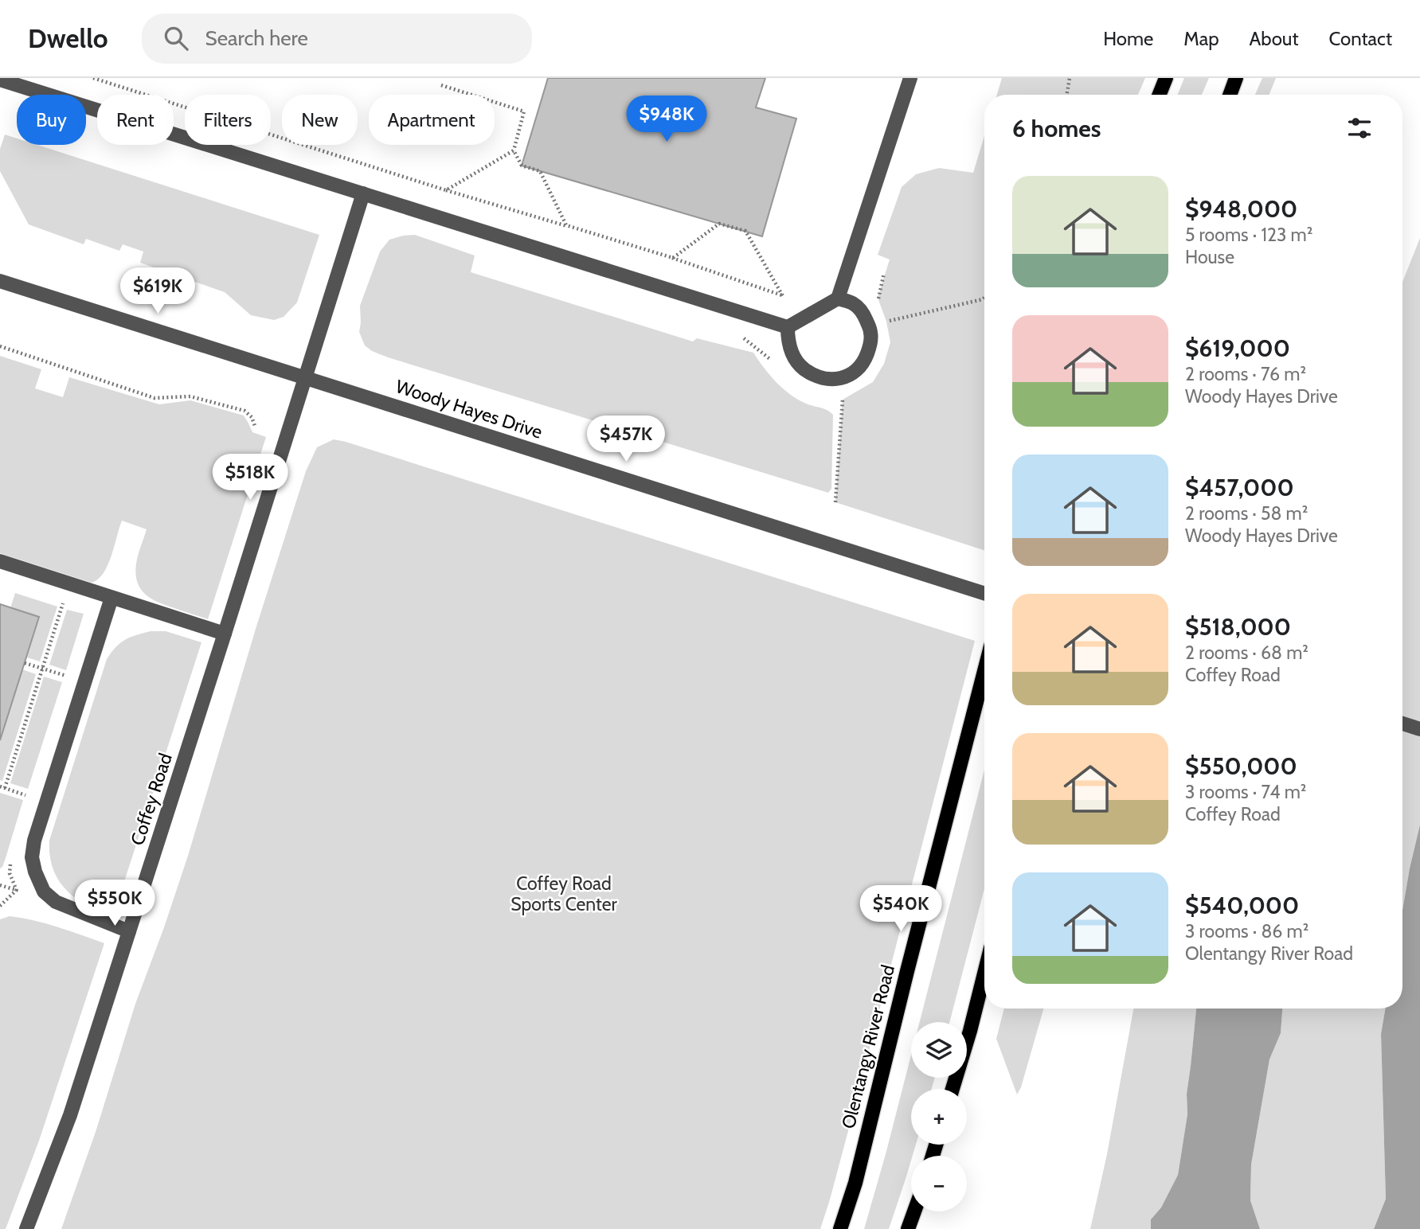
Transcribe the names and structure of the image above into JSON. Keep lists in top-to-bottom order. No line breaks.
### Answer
{"streets":{"main road":["Olentangy River Road"],"street":["Woody Hayes Drive","Coffey Road"]},"crossings":[["Woody Hayes Drive","Coffey Road"]],"parks":["Coffey Road Sports Center"],"page":{"header":"Dwello","search":"Search here","nav":["Home","Map","About","Contact"],"chip":["Buy","Rent","Filters","New","Apartment"],"heading":"6 homes","price":["$948K","$619K","$457K","$518K","$550K","$540K"],"list":[{"name":"$948,000","note":"5 rooms · 123 m² · House"},{"name":"$619,000","note":"2 rooms · 76 m² · Woody Hayes Drive"},{"name":"$457,000","note":"2 rooms · 58 m² · Woody Hayes Drive"},{"name":"$518,000","note":"2 rooms · 68 m² · Coffey Road"},{"name":"$550,000","note":"3 rooms · 74 m² · Coffey Road"},{"name":"$540,000","note":"3 rooms · 86 m² · Olentangy River Road"}],"map_buttons":["+","−"]}}
